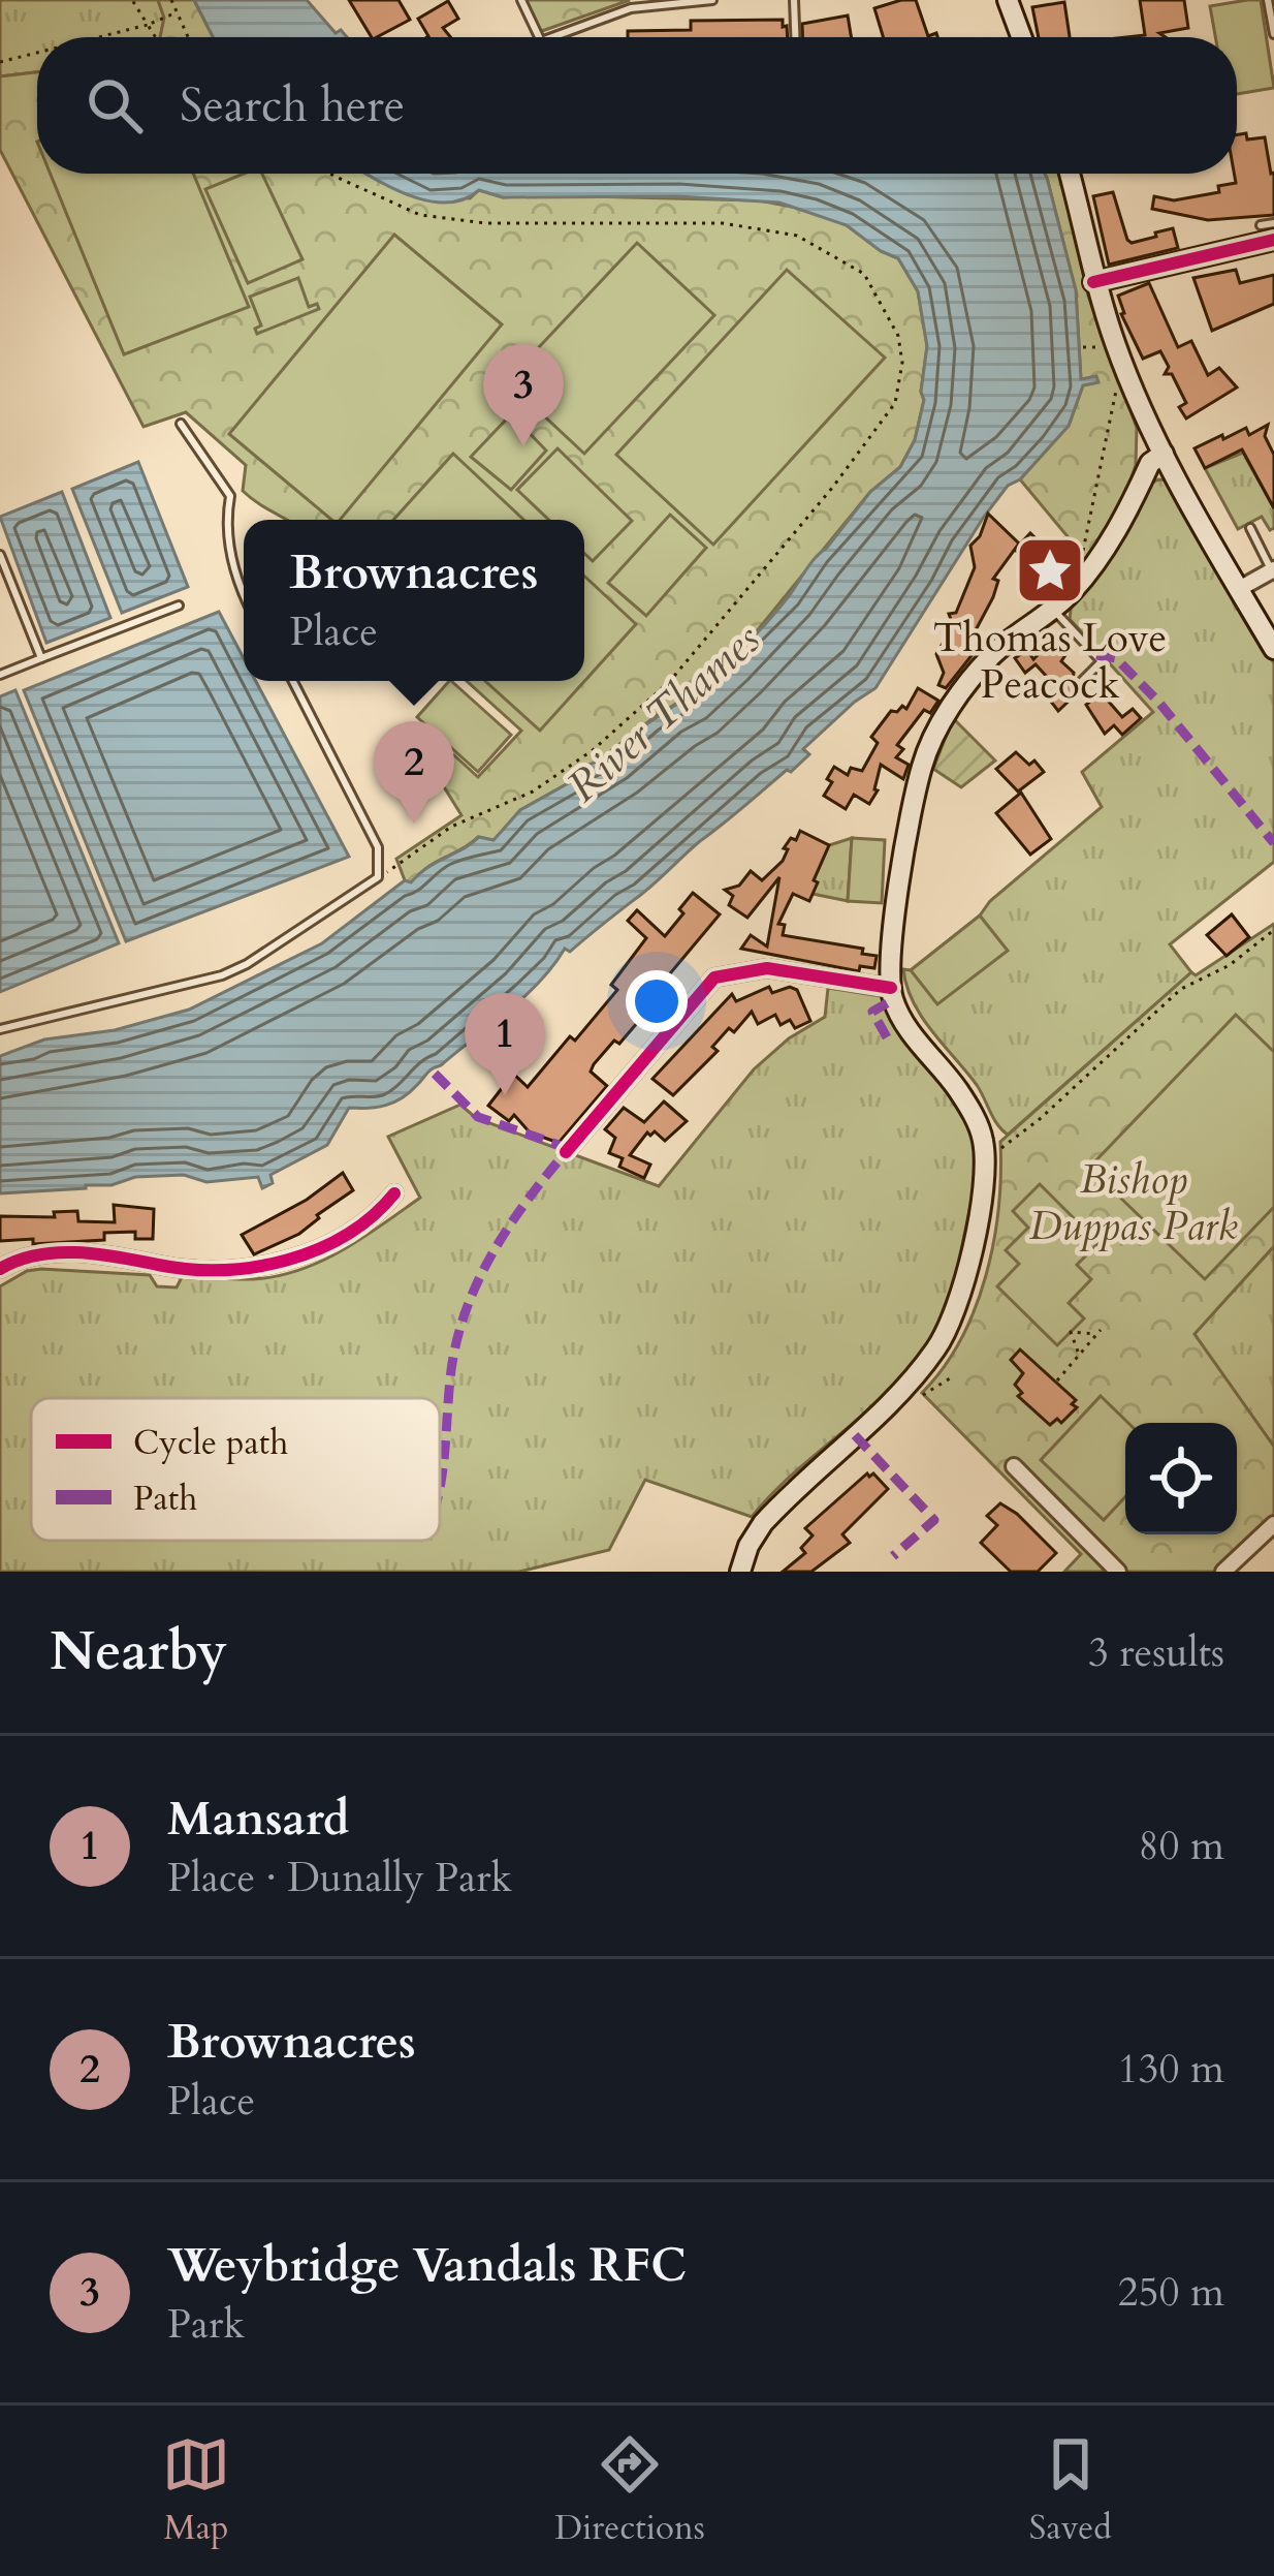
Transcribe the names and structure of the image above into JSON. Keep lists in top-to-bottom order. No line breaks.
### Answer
{"water":["River Thames"],"parks":["Bishop Duppas Park"],"places":{"place":["Thomas Love Peacock"]},"legend":["Cycle path","Path"],"page":{"search":"Search here","pins":["3","2","1"],"popup":["Brownacres","Place"],"heading":["Nearby","3 results"],"list":[{"mark":"1","name":"Mansard","note":"Place · Dunally Park","value":"80 m"},{"mark":"2","name":"Brownacres","note":"Place","value":"130 m"},{"mark":"3","name":"Weybridge Vandals RFC","note":"Park","value":"250 m"}],"nav":["Map","Directions","Saved"]}}
